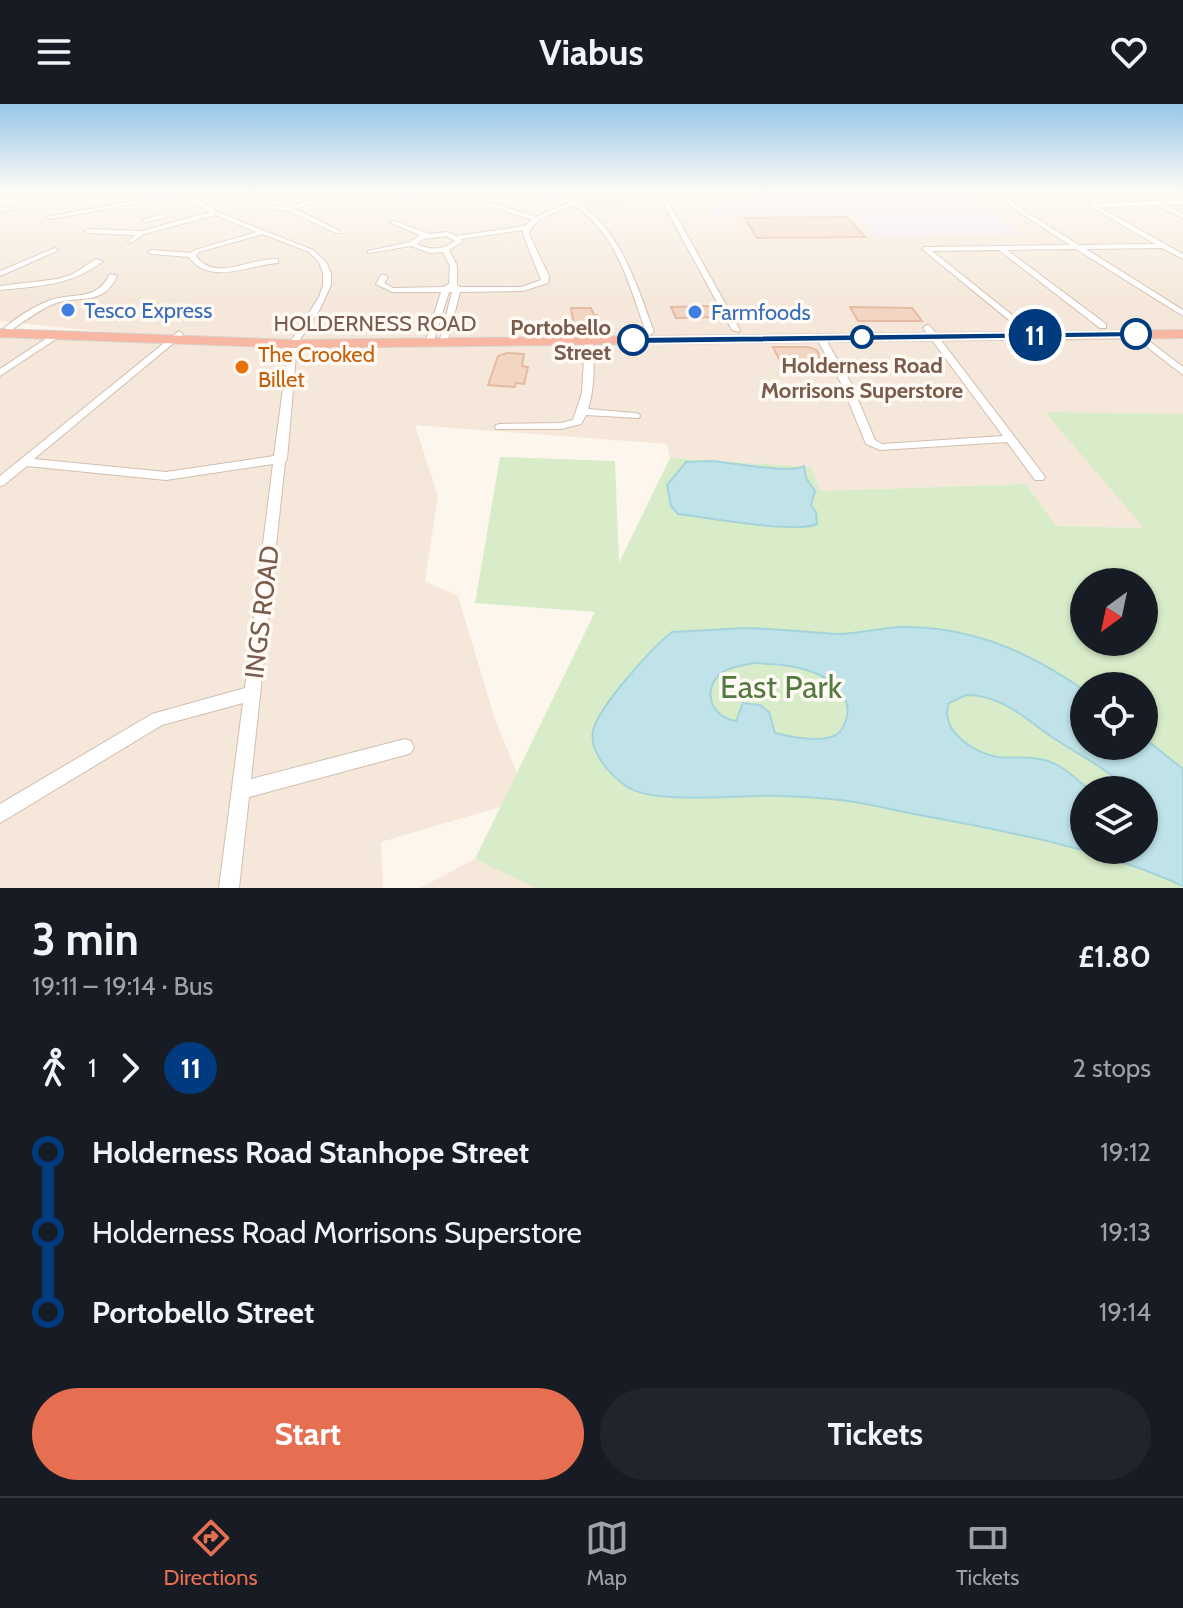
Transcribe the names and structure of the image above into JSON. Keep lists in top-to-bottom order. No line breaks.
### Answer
{"streets":{"highway":["HOLDERNESS ROAD"],"street":["INGS ROAD"]},"crossings":[["HOLDERNESS ROAD","INGS ROAD"]],"parks":["East Park"],"places":["Tesco Express","Farmfoods","Holderness Road Morrisons Superstore","Portobello Street","The Crooked Billet"],"lines":["bus line 11"],"north":"bottom left","page":{"header":"Viabus","on_map":"11","heading":["3 min","19:11 – 19:14 · Bus","£1.80"],"legs":["1","11","2 stops"],"list":[{"name":"Holderness Road Stanhope Street","value":"19:12"},{"name":"Holderness Road Morrisons Superstore","value":"19:13"},{"name":"Portobello Street","value":"19:14"}],"buttons":["Start","Tickets"],"tabs":["Directions","Map","Tickets"]}}
